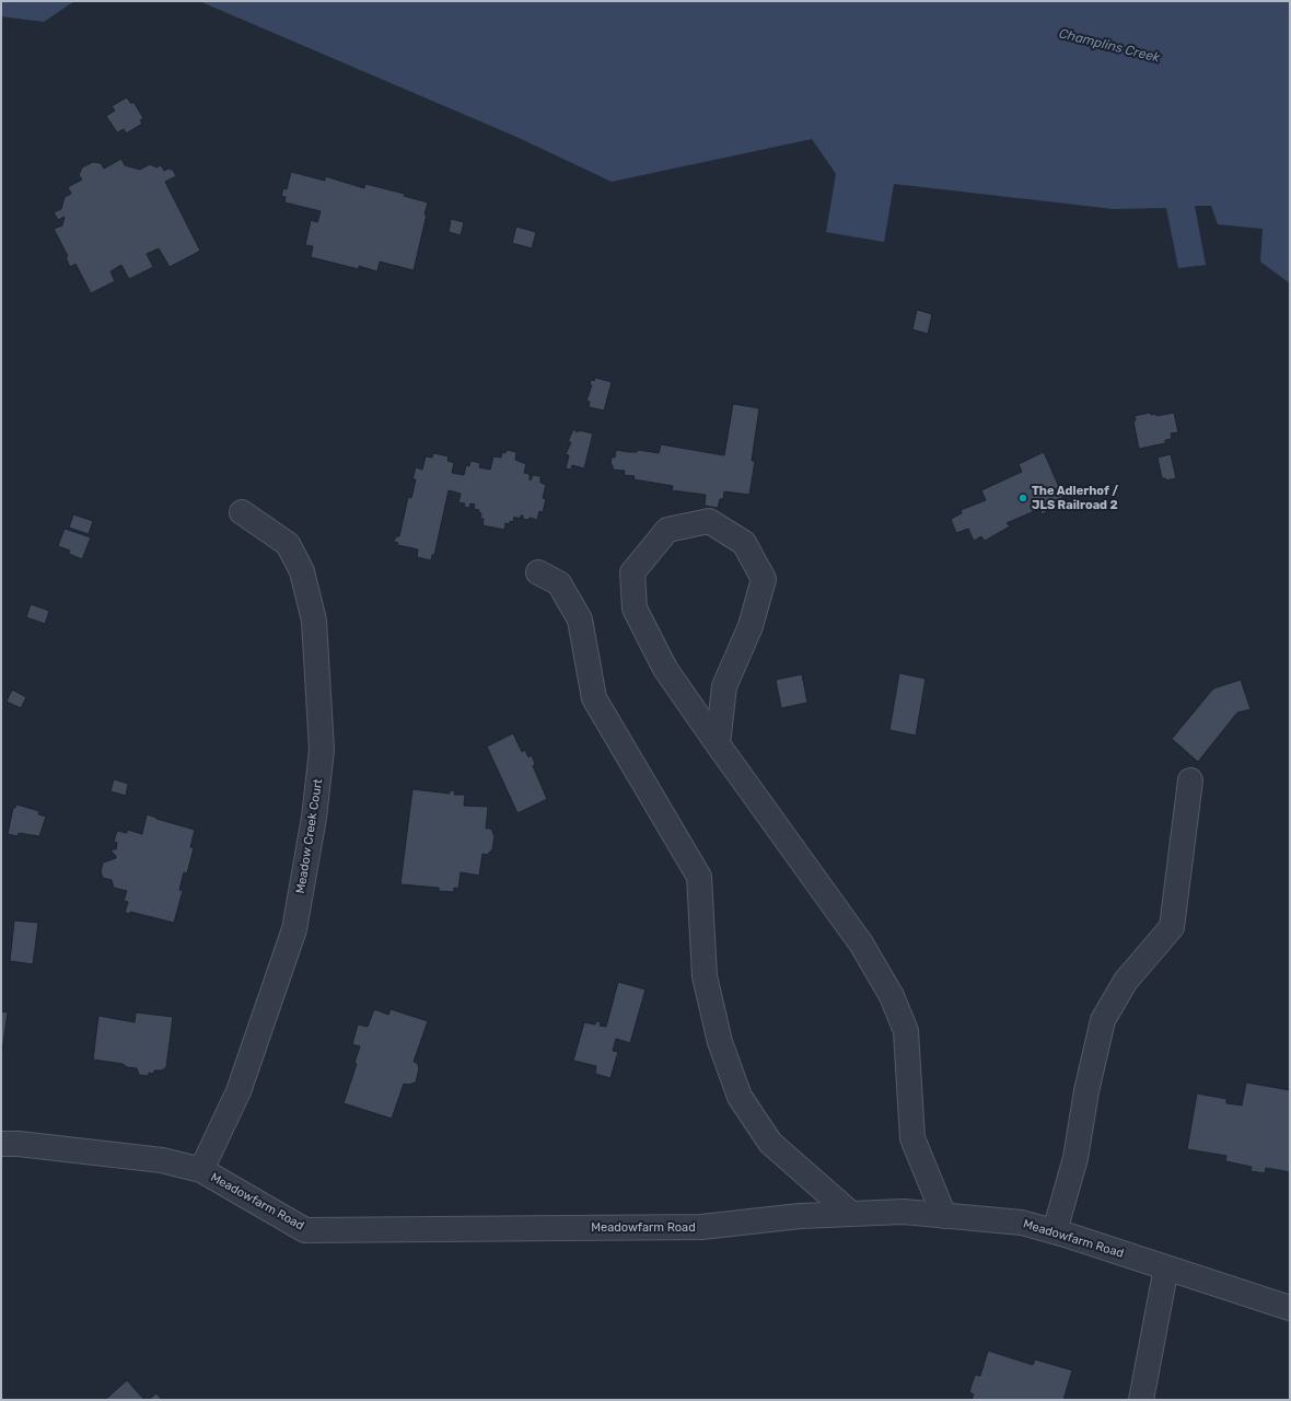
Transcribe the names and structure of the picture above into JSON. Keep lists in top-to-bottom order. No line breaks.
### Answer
{"streets":{"street":["Meadow Creek Court","Meadowfarm Road"]},"crossings":[["Meadow Creek Court","Meadowfarm Road"]],"water":["Champlins Creek"],"places":["The Adlerhof / JLS Railroad 2"]}
